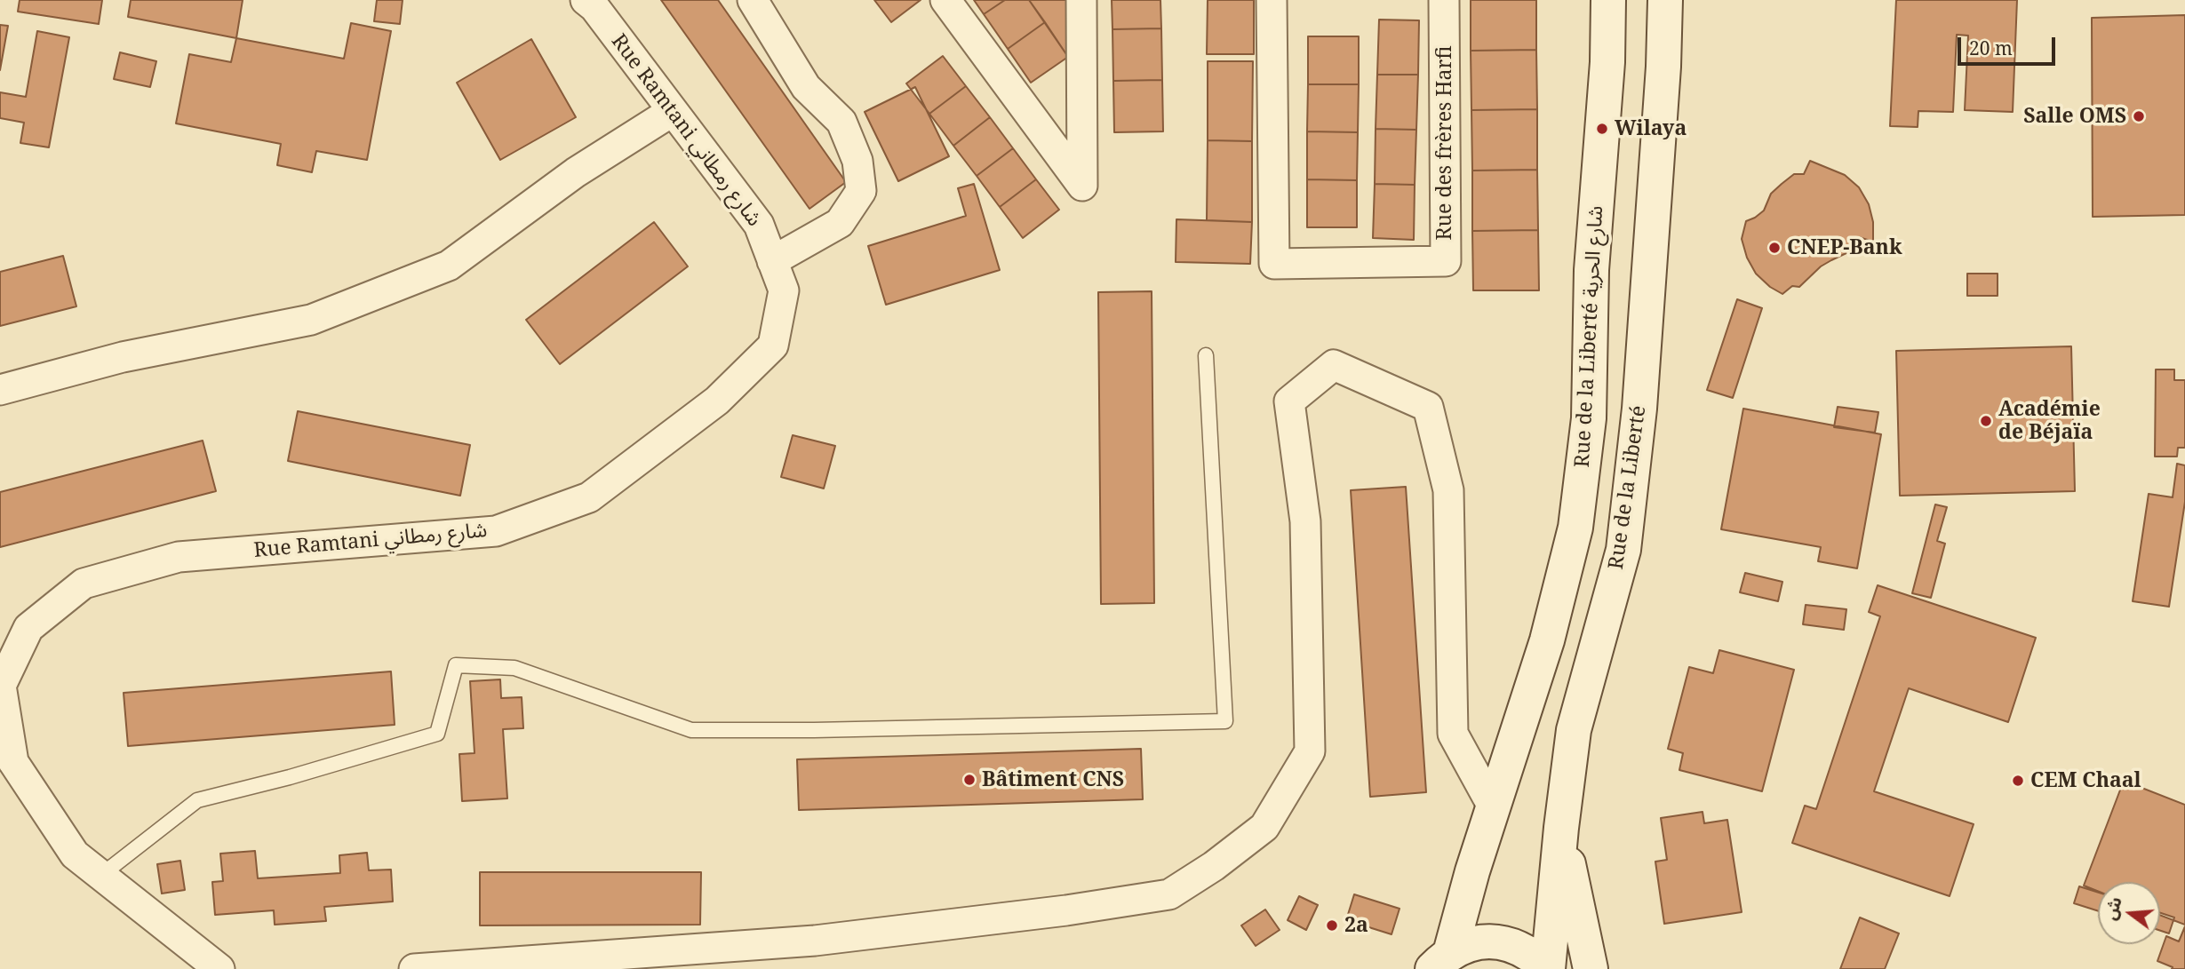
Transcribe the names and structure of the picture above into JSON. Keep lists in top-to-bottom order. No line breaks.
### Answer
{"streets":{"main road":["Rue de la Liberté شارع الحرية","Rue de la Liberté"],"street":["Rue Ramtani شارع رمطاني","Rue des frères Harfi"]},"places":["Salle OMS","Wilaya","CNEP-Bank","Académie de Béjaïa","Bâtiment CNS","CEM Chaal","2a"],"scale_bar":"20 m","north":"left"}
